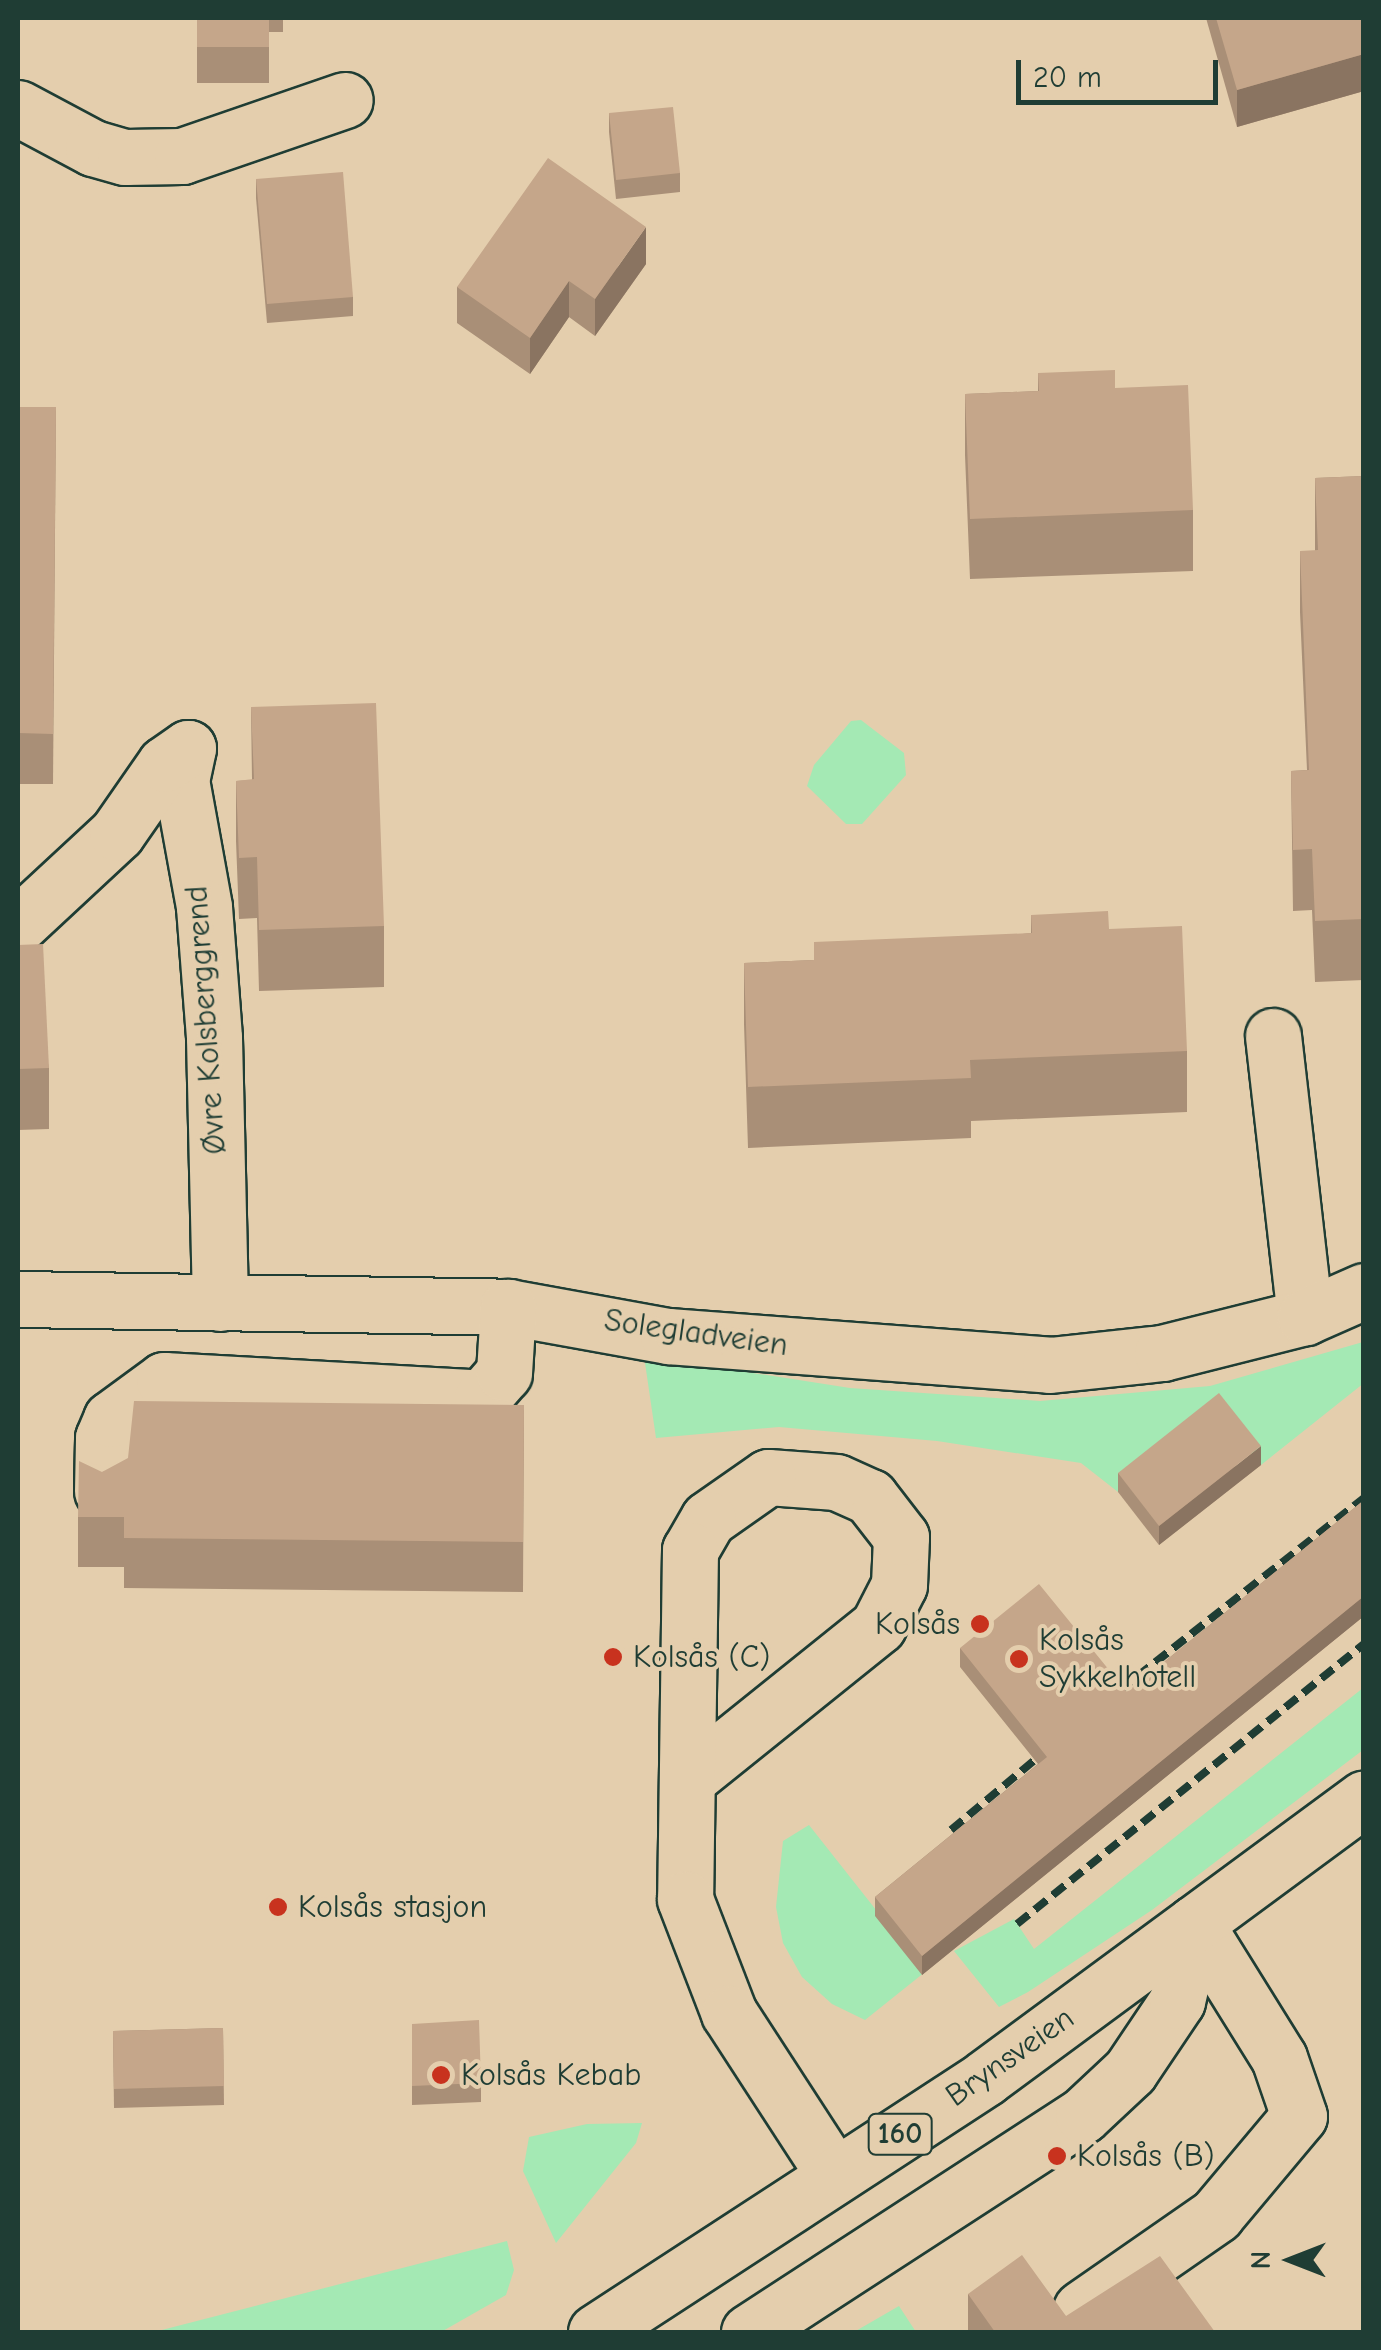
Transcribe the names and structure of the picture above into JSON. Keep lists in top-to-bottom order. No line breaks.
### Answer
{"streets":{"street":["Øvre Kolsberggrend","Solegladveien","Brynsveien","160"]},"crossings":[["Øvre Kolsberggrend","Solegladveien"]],"places":["Kolsås","Kolsås (C)","Kolsås Sykkelhotell","Kolsås stasjon","Kolsås Kebab","Kolsås (B)"],"scale_bar":"20 m","north":"left"}
